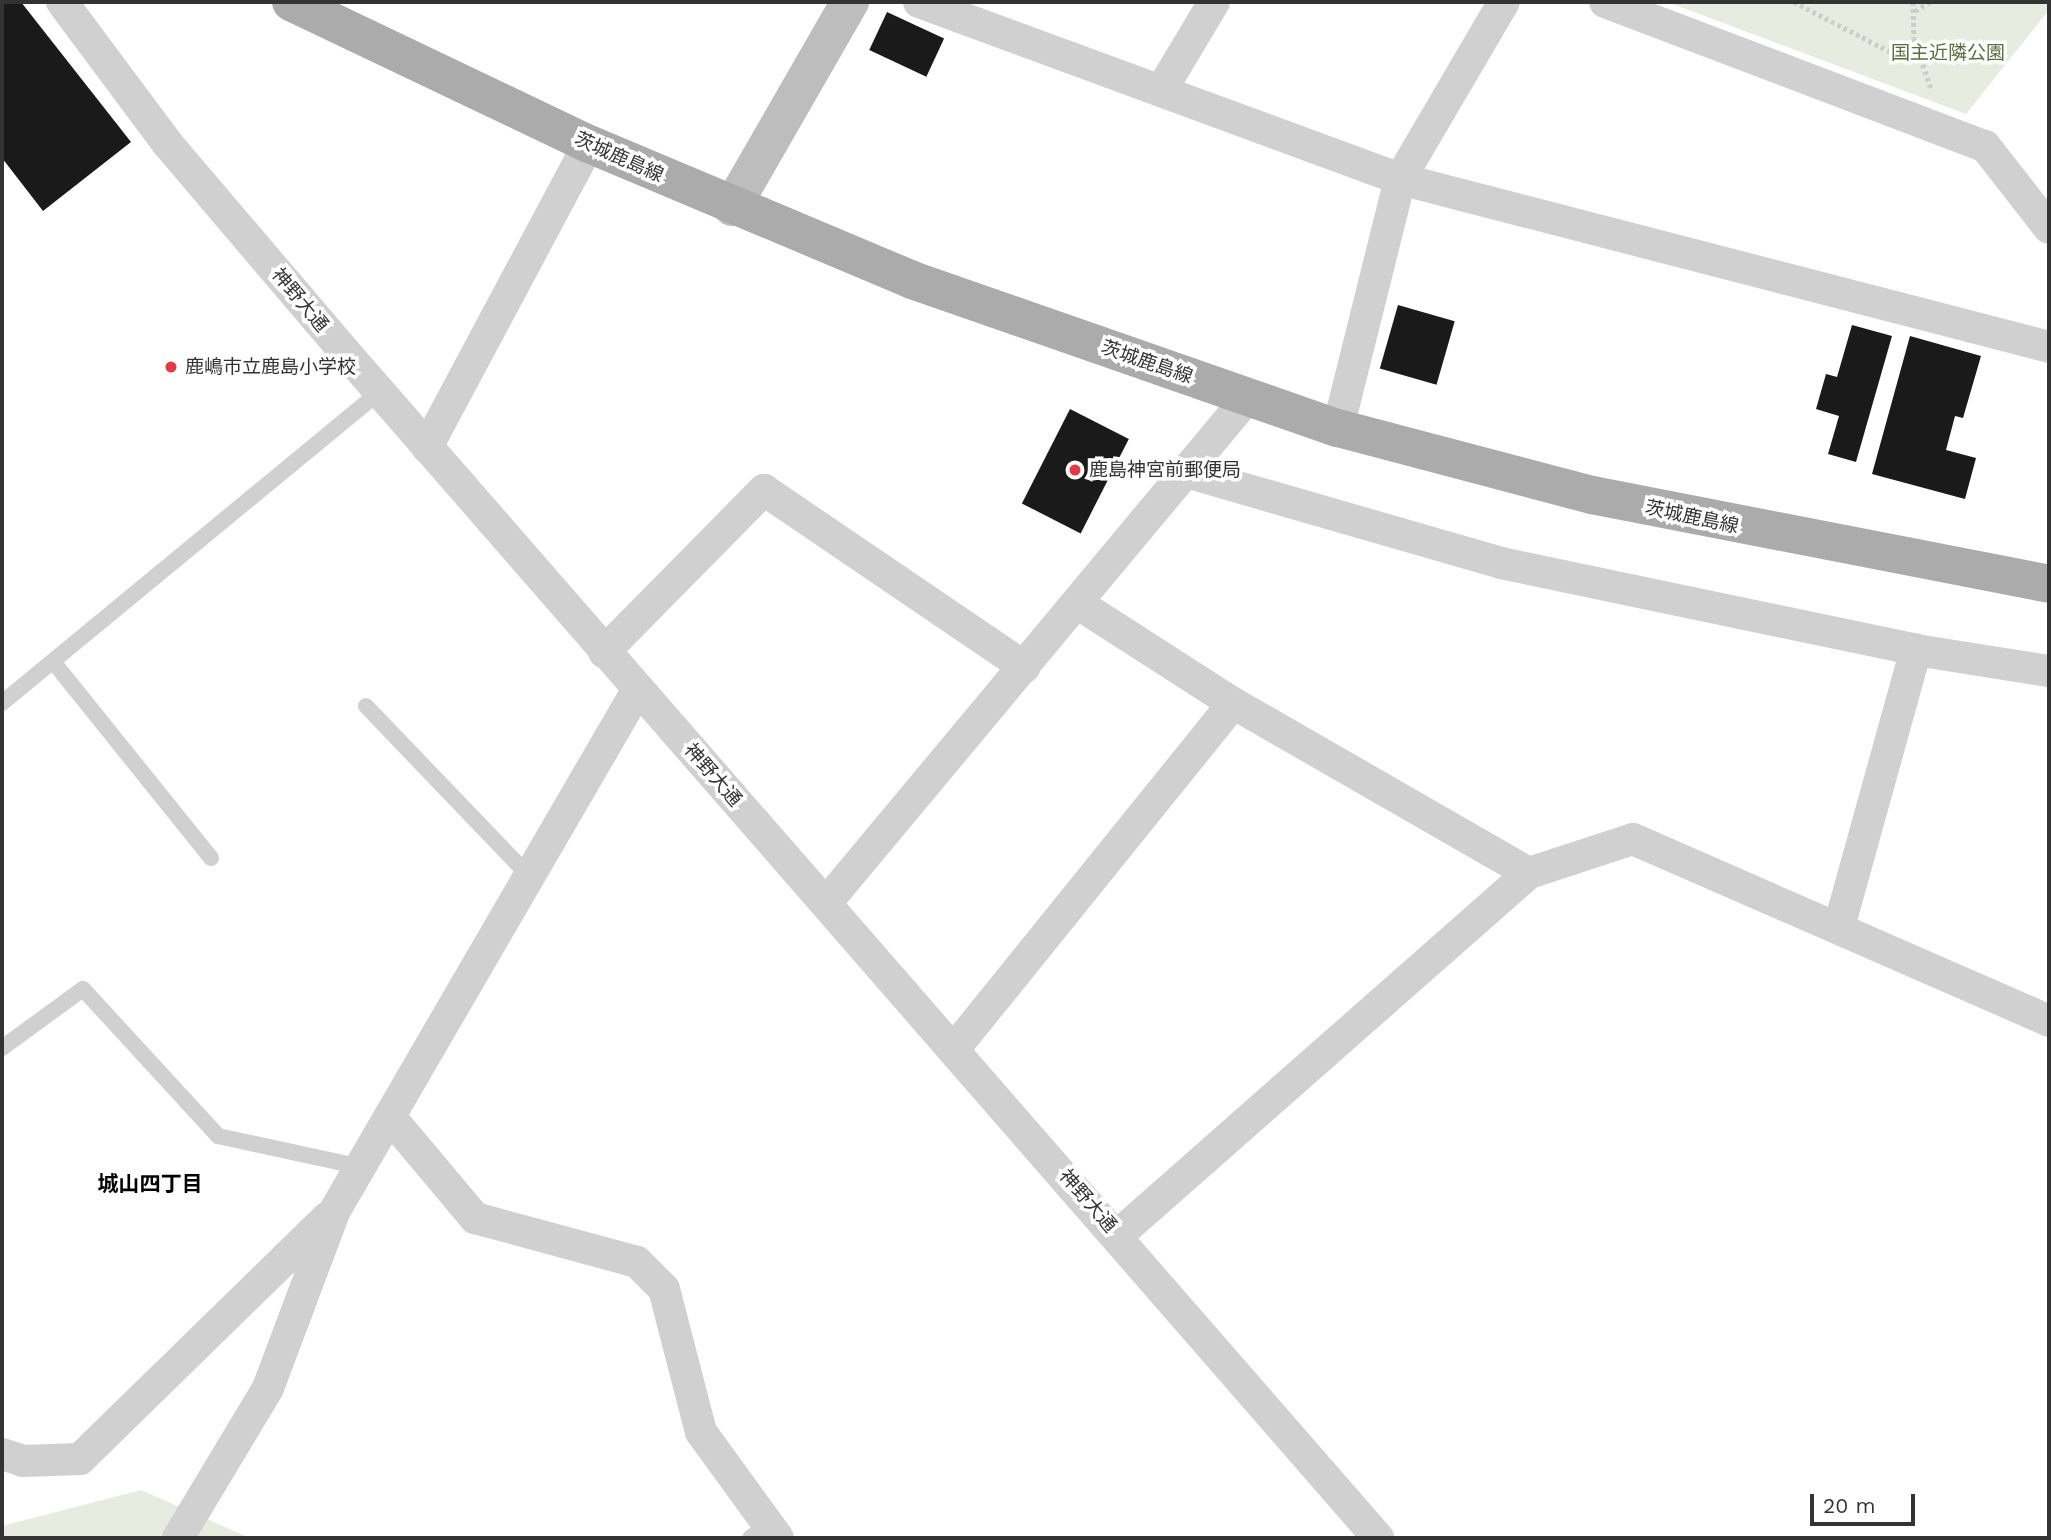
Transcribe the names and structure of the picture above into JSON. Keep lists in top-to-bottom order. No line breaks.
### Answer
{"streets":{"main road":["茨城鹿島線"],"street":["神野大通"]},"districts":["城山四丁目"],"parks":["国主近隣公園"],"places":["鹿嶋市立鹿島小学校","鹿島神宮前郵便局"],"scale_bar":"20 m"}
